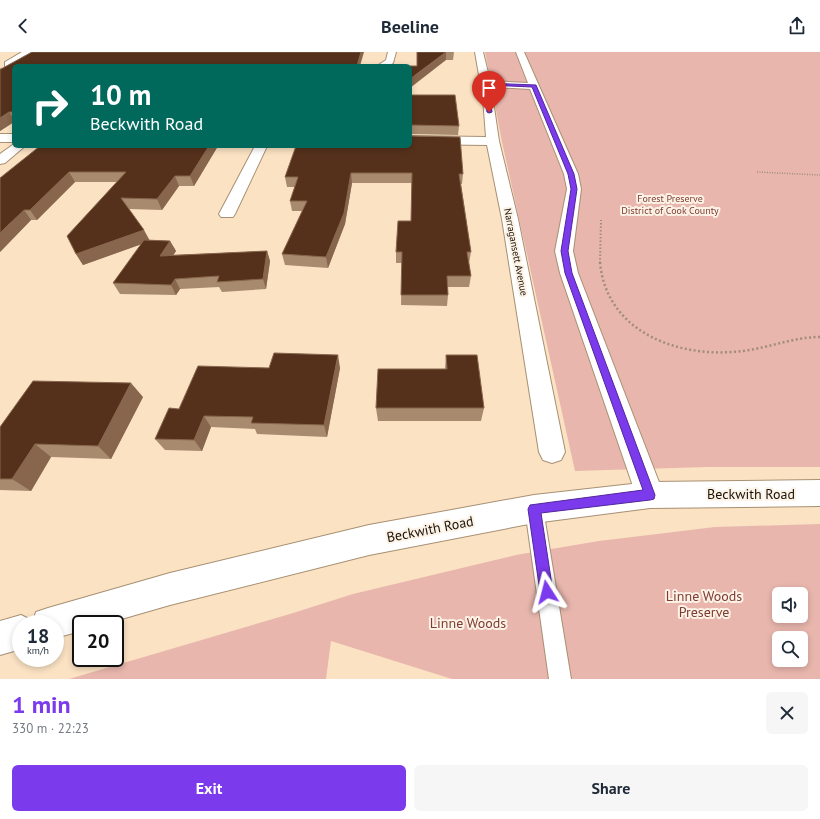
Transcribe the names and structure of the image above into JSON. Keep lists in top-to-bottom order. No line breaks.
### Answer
{"streets":{"street":["Narragansett Avenue","Beckwith Road"]},"parks":["Forest Preserve District of Cook County","Linne Woods Preserve","Linne Woods"],"page":{"header":"Beeline","turn":["10 m","Beckwith Road"],"speed":"18 km/h","limit":"20","heading":["1 min","330 m · 22:23"],"buttons":["Exit","Share"]}}
